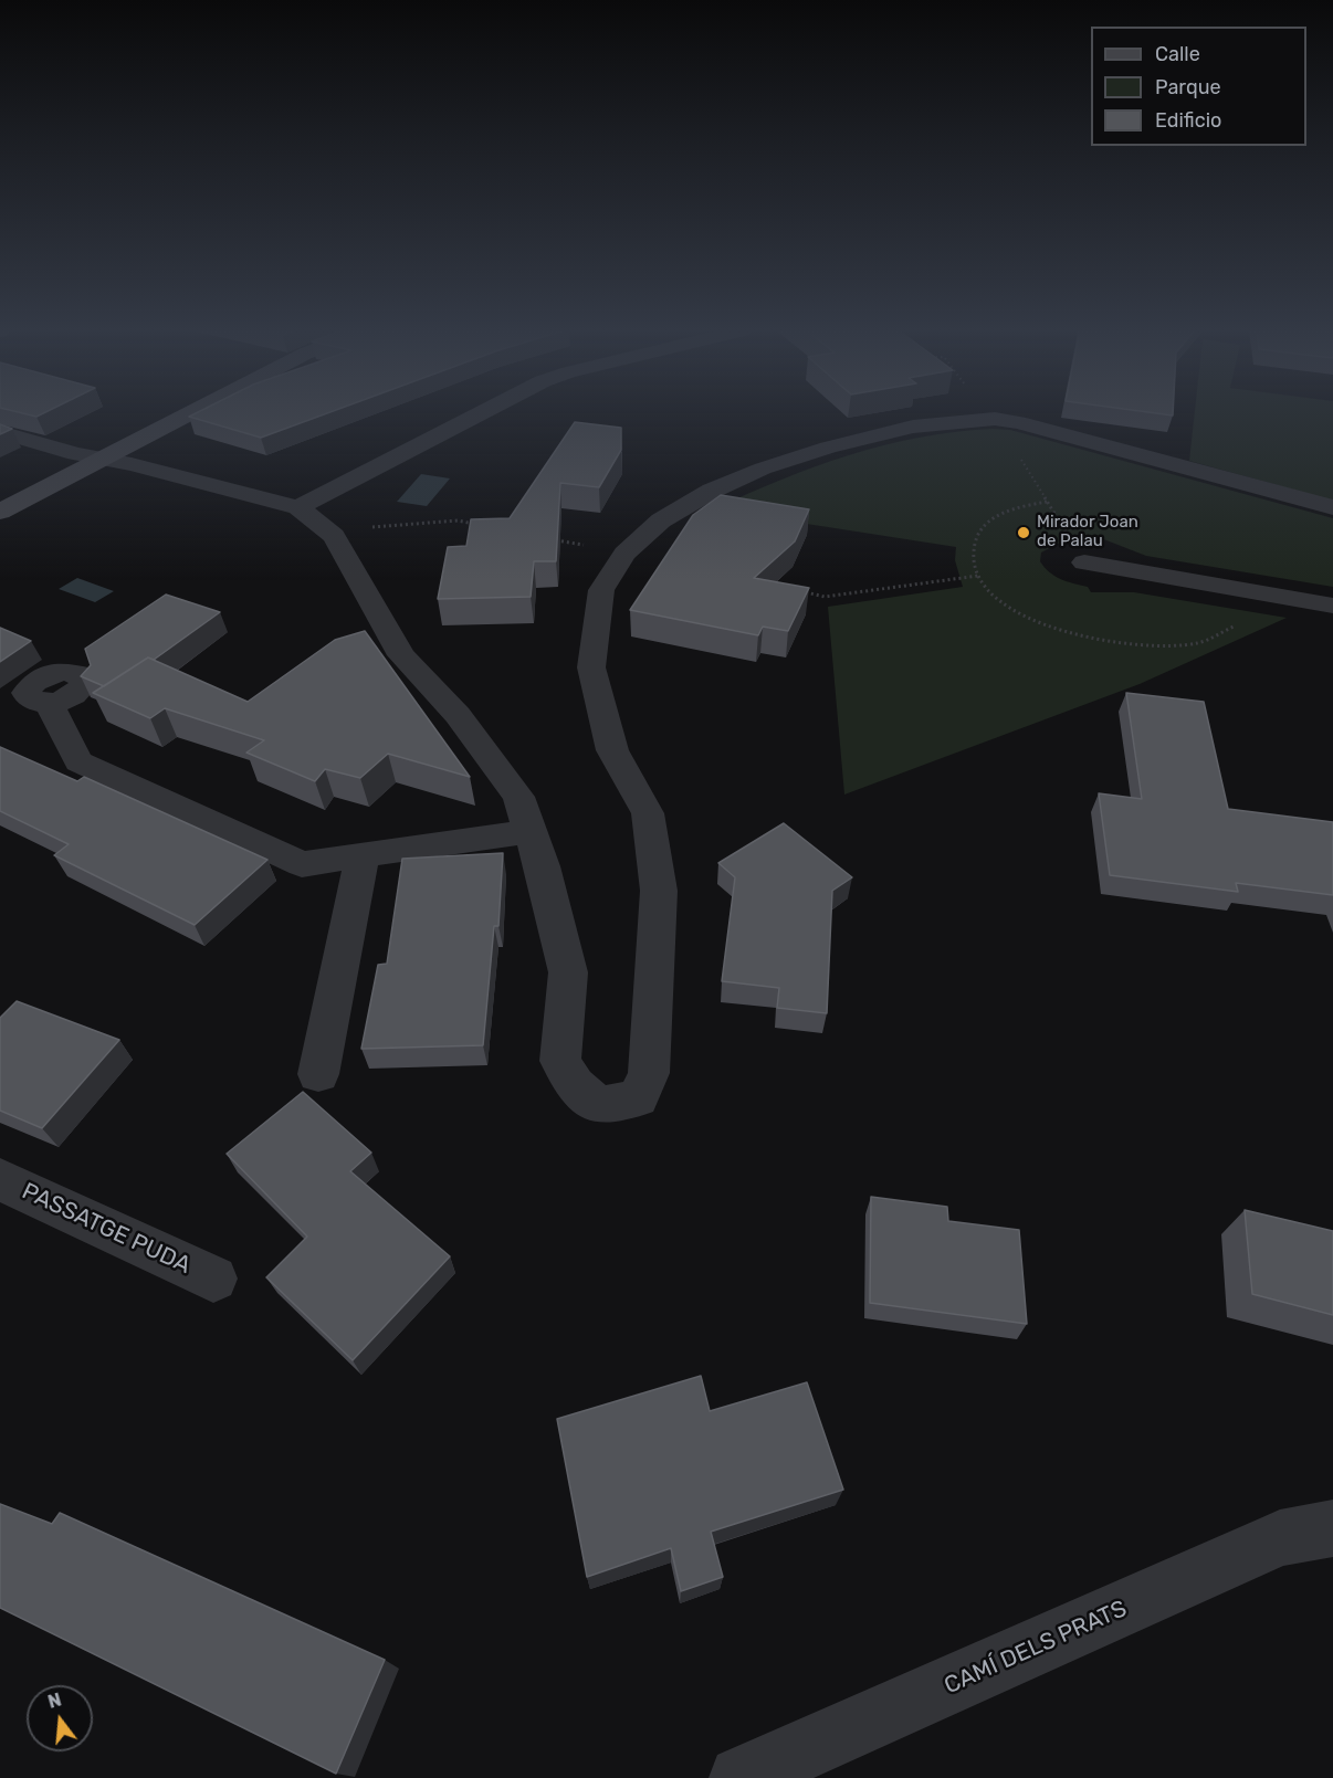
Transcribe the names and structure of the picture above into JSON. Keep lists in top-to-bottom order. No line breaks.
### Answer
{"streets":{"street":["PASSATGE PUDA","CAMÍ DELS PRATS"]},"places":["Mirador Joan de Palau"],"legend":["Calle","Parque","Edificio"],"north":"top"}
